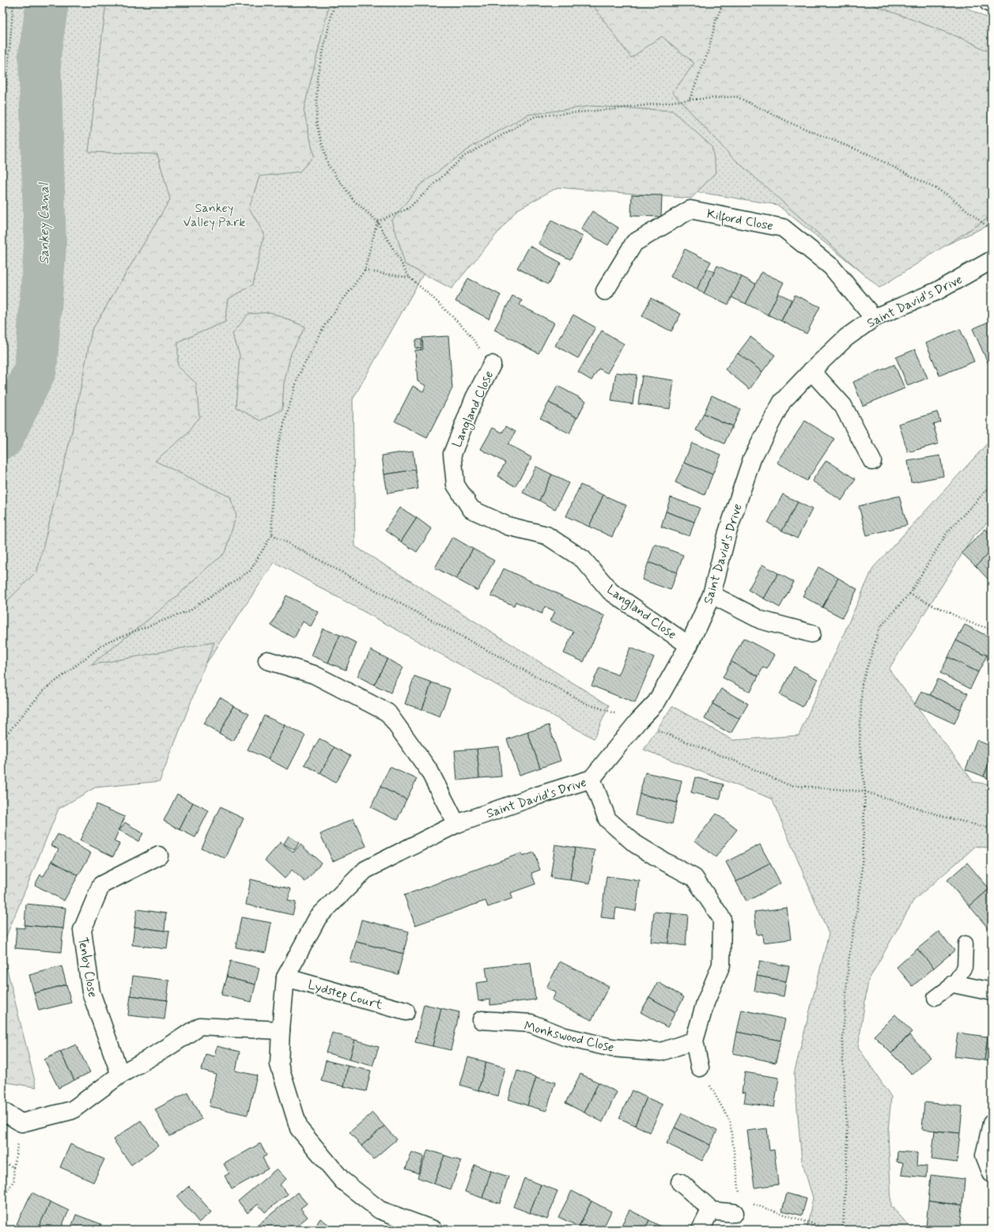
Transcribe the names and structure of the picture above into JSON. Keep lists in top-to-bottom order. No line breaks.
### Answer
{"streets":{"street":["Kilford Close","Saint David's Drive","Langland Close","Tenby Close","Lydstep Court","Monkswood Close"]},"crossings":[["Kilford Close","Saint David's Drive"],["Saint David's Drive","Langland Close"],["Saint David's Drive","Lydstep Court"]],"water":["Sankey Canal"],"parks":["Sankey Valley Park"]}
